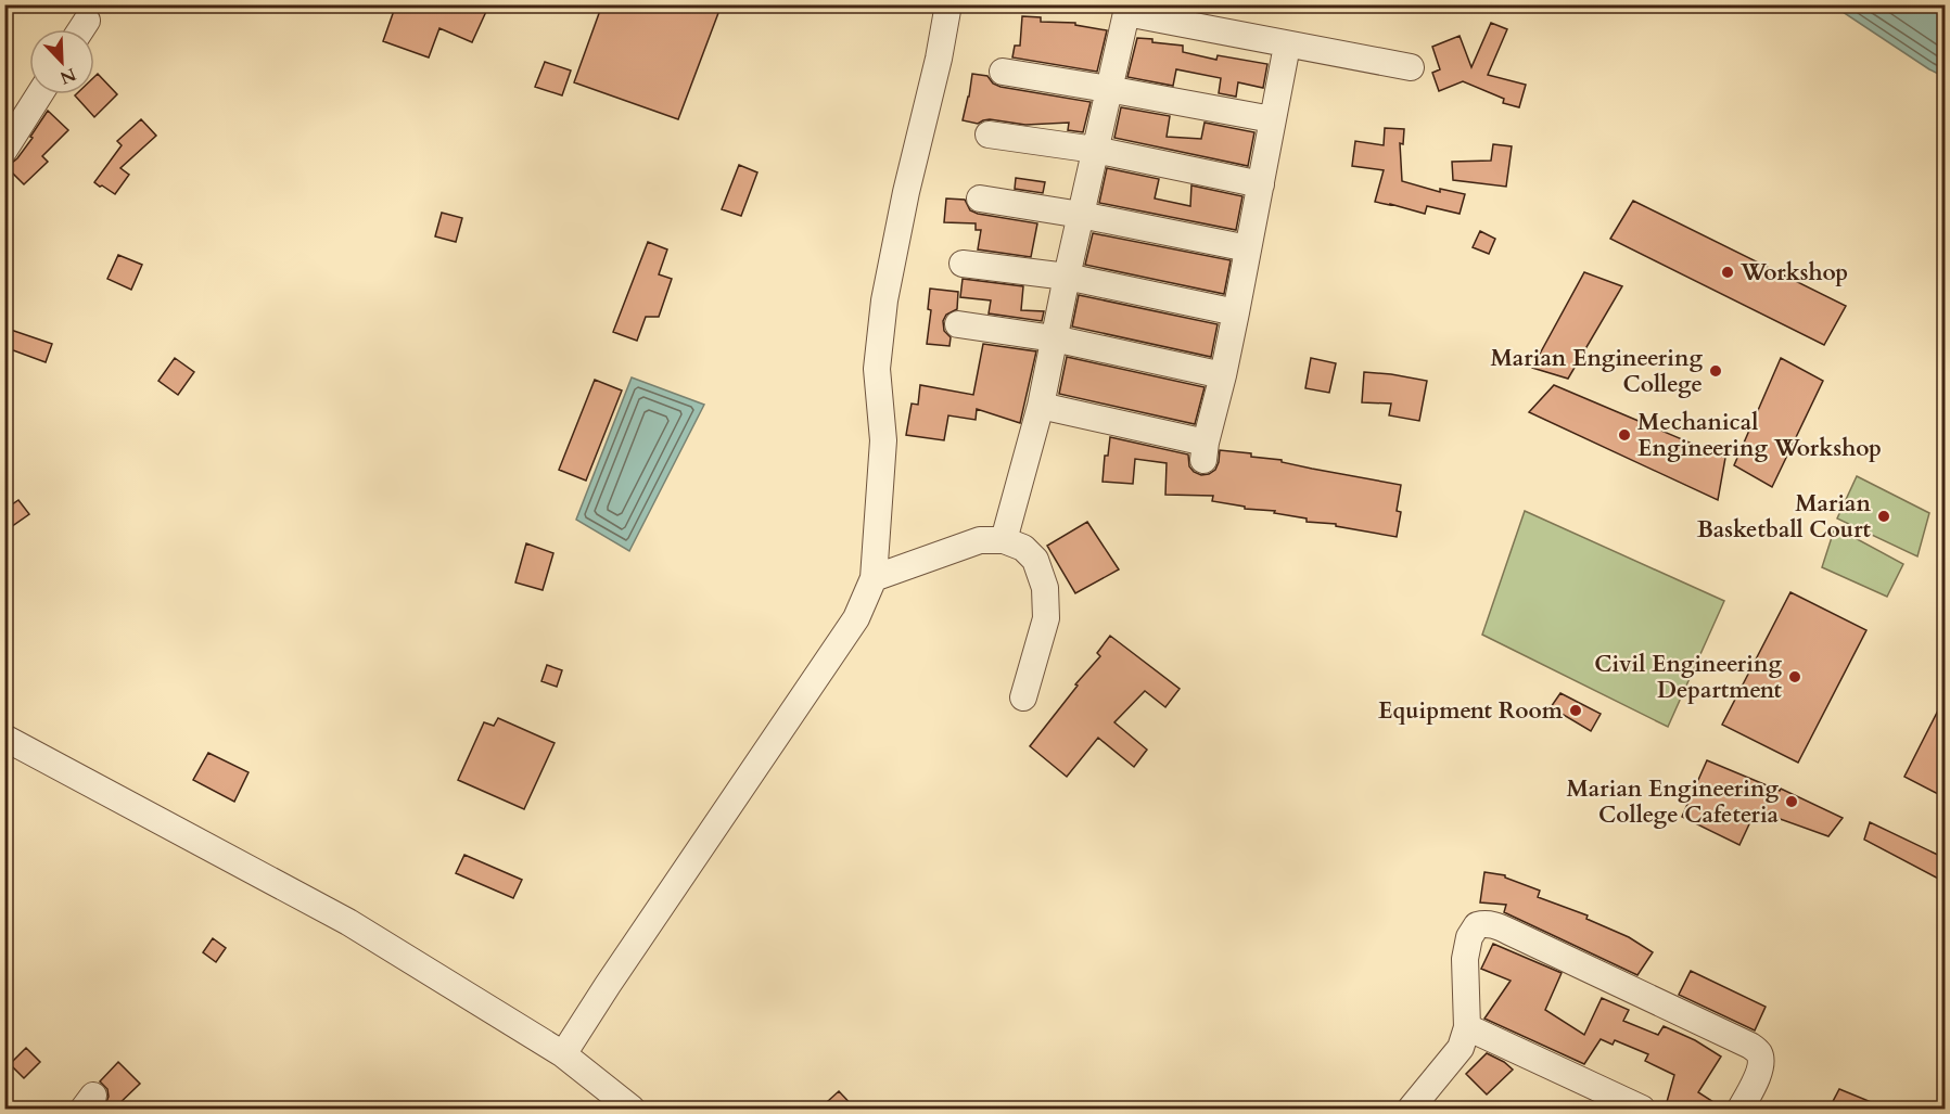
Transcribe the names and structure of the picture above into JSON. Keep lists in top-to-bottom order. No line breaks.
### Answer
{"places":["Workshop","Marian Engineering College","Mechanical Engineering Workshop","Marian Basketball Court","Civil Engineering Department","Equipment Room","Marian Engineering College Cafeteria"],"north":"bottom right"}
